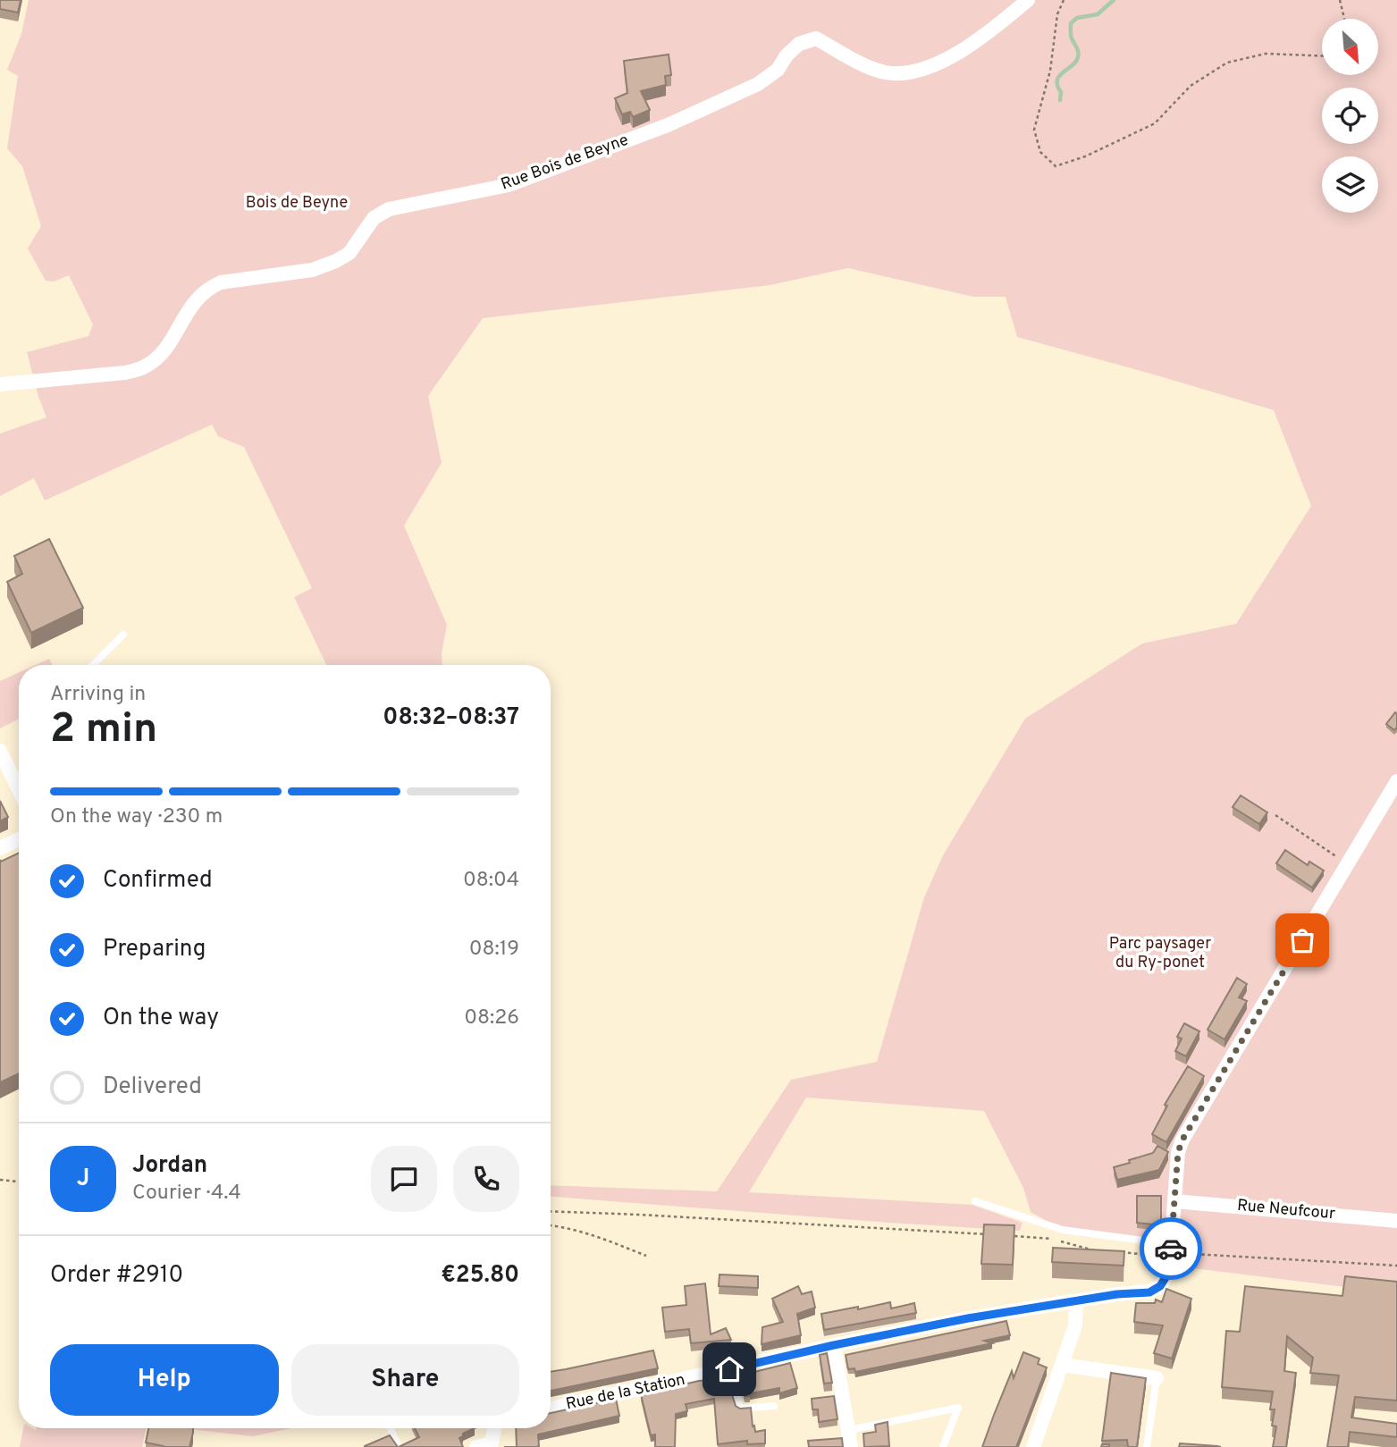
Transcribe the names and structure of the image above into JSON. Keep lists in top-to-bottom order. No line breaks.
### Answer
{"streets":{"street":["Rue Bois de Beyne","Rue Neufcour","Rue de la Station"]},"crossings":[["Rue Neufcour","Rue de la Station"]],"parks":["Bois de Beyne","Parc paysager du Ry-ponet"],"north":"bottom right","page":{"heading":["2 min","Arriving in","08:32–08:37"],"panel":["Jordan","Courier · 4.4","Order #2910","€25.80"],"bar":"On the way · 230 m","list":[["Confirmed","08:04"],["Preparing","08:19"],["On the way","08:26"],"Delivered"],"round":"J","buttons":["Help","Share"]}}
